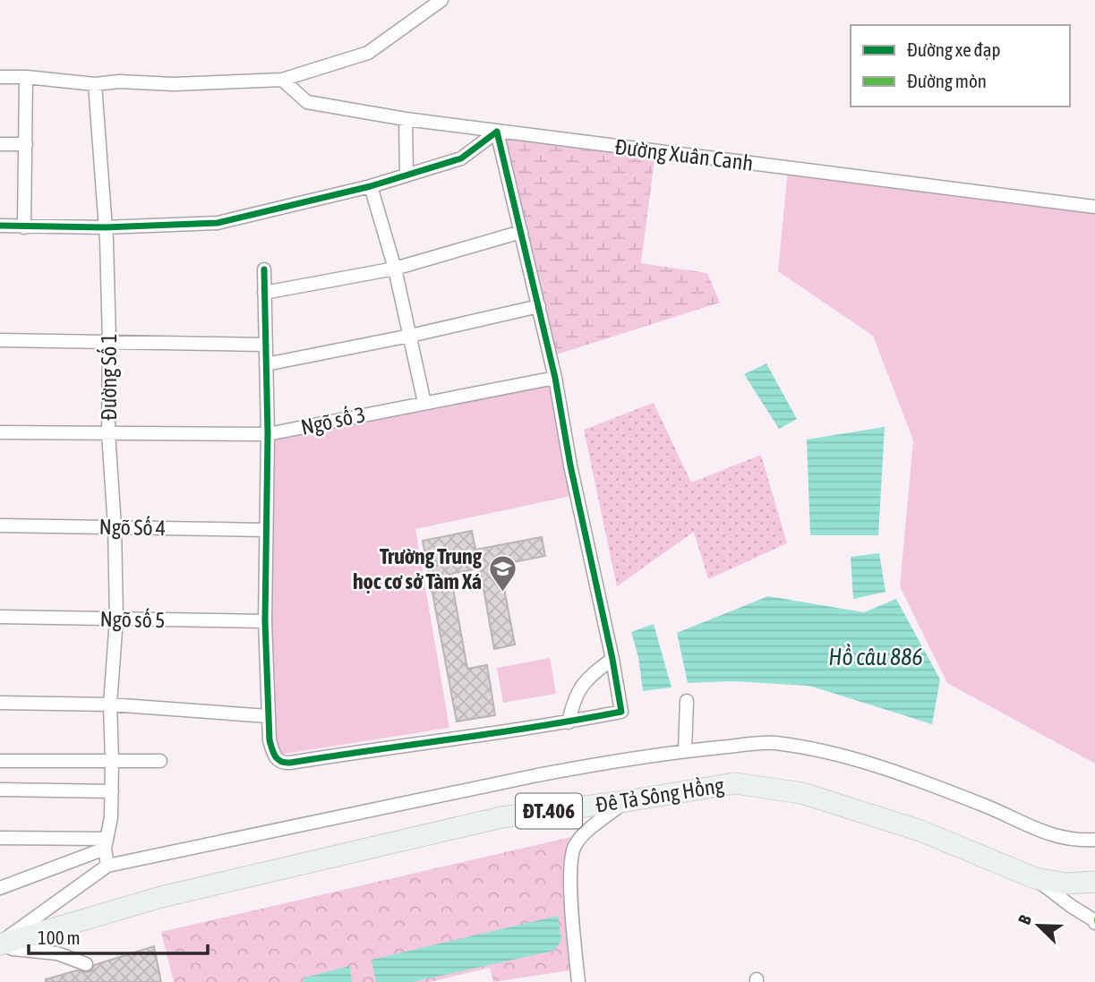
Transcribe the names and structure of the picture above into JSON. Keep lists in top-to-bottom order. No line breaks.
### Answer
{"streets":{"main road":["Đê Tả Sông Hồng","ĐT.406"],"street":["Đường Xuân Canh","Đường Số 1","Ngõ số 3","Ngõ Số 4","Ngõ số 5"]},"crossings":[["Đường Số 1","Ngõ số 3"],["Đường Số 1","Ngõ Số 4"],["Đường Số 1","Ngõ số 5"]],"water":["Hồ câu 886"],"places":{"school or university":["Trường Trung học cơ sở Tàm Xá"]},"legend":["Đường xe đạp","Đường mòn"],"scale_bar":"100 m","north":"top left"}
